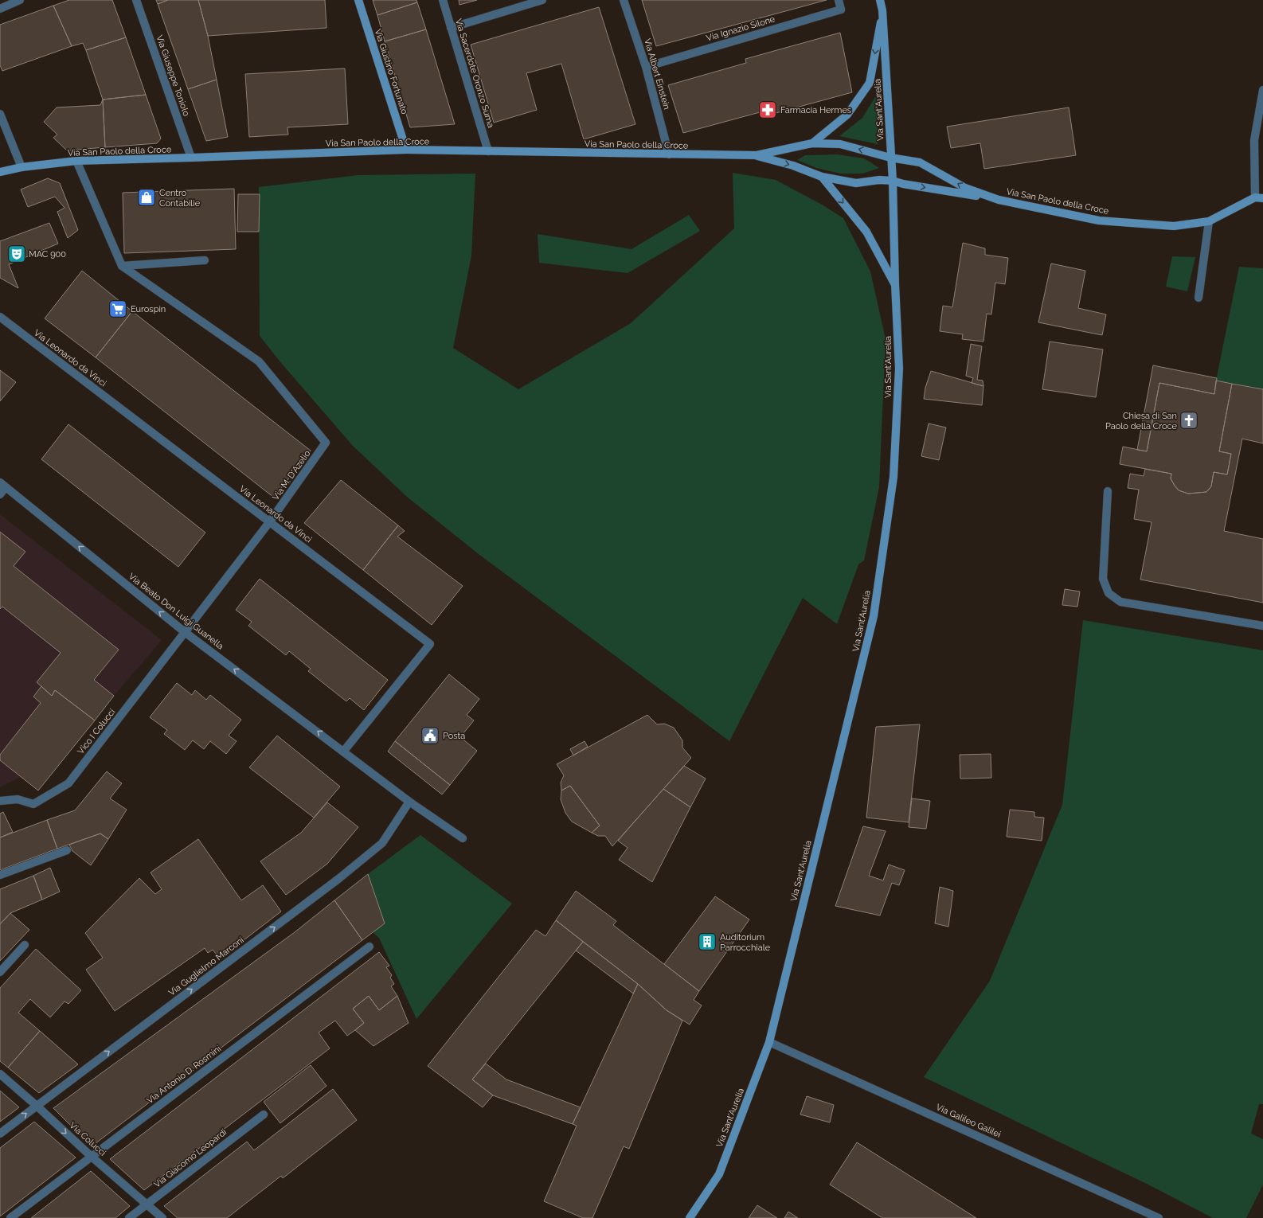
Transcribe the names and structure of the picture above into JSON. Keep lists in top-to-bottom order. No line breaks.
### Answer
{"streets":{"street":["Via Ignazio Silone","Via Giustino Fortunato","Via Sacerdote Oronzo Suma","Via Albert Einstein","Via Giuseppe Toniolo","Via Sant'Aurelia","Via San Paolo della Croce","Via Leonardo da Vinci","Via M. D'Azelio","Via Beato Don Luigi Guanella","Vico I Colucci","Via Guglielmo Marconi","Via Antonio D. Rosmini","Via Galileo Galilei","Via Colucci","Via Giacomo Leopardi"]},"crossings":[["Via Ignazio Silone","Via Albert Einstein"],["Via Giustino Fortunato","Via San Paolo della Croce"],["Via Sacerdote Oronzo Suma","Via San Paolo della Croce"],["Via Albert Einstein","Via San Paolo della Croce"],["Via Giuseppe Toniolo","Via San Paolo della Croce"],["Via Sant'Aurelia","Via San Paolo della Croce"],["Via Sant'Aurelia","Via Galileo Galilei"],["Via Leonardo da Vinci","Via M. D'Azelio"],["Via Leonardo da Vinci","Via Beato Don Luigi Guanella"],["Via M. D'Azelio","Via Beato Don Luigi Guanella"],["Via M. D'Azelio","Vico I Colucci"],["Via Beato Don Luigi Guanella","Vico I Colucci"],["Via Beato Don Luigi Guanella","Via Guglielmo Marconi"],["Via Guglielmo Marconi","Via Colucci"],["Via Antonio D. Rosmini","Via Colucci"],["Via Colucci","Via Giacomo Leopardi"]],"one_way":["Via Beato Don Luigi Guanella","Via Guglielmo Marconi"],"places":{"pharmacy":["Farmacia Hermes"],"shop":["Centro Contabilie"],"theatre":["MAC 900"],"supermarket":["Eurospin"],"church":["Chiesa di San Paolo della Croce"],"public building":["Posta"],"building":["Auditorium Parrocchiale"]}}
